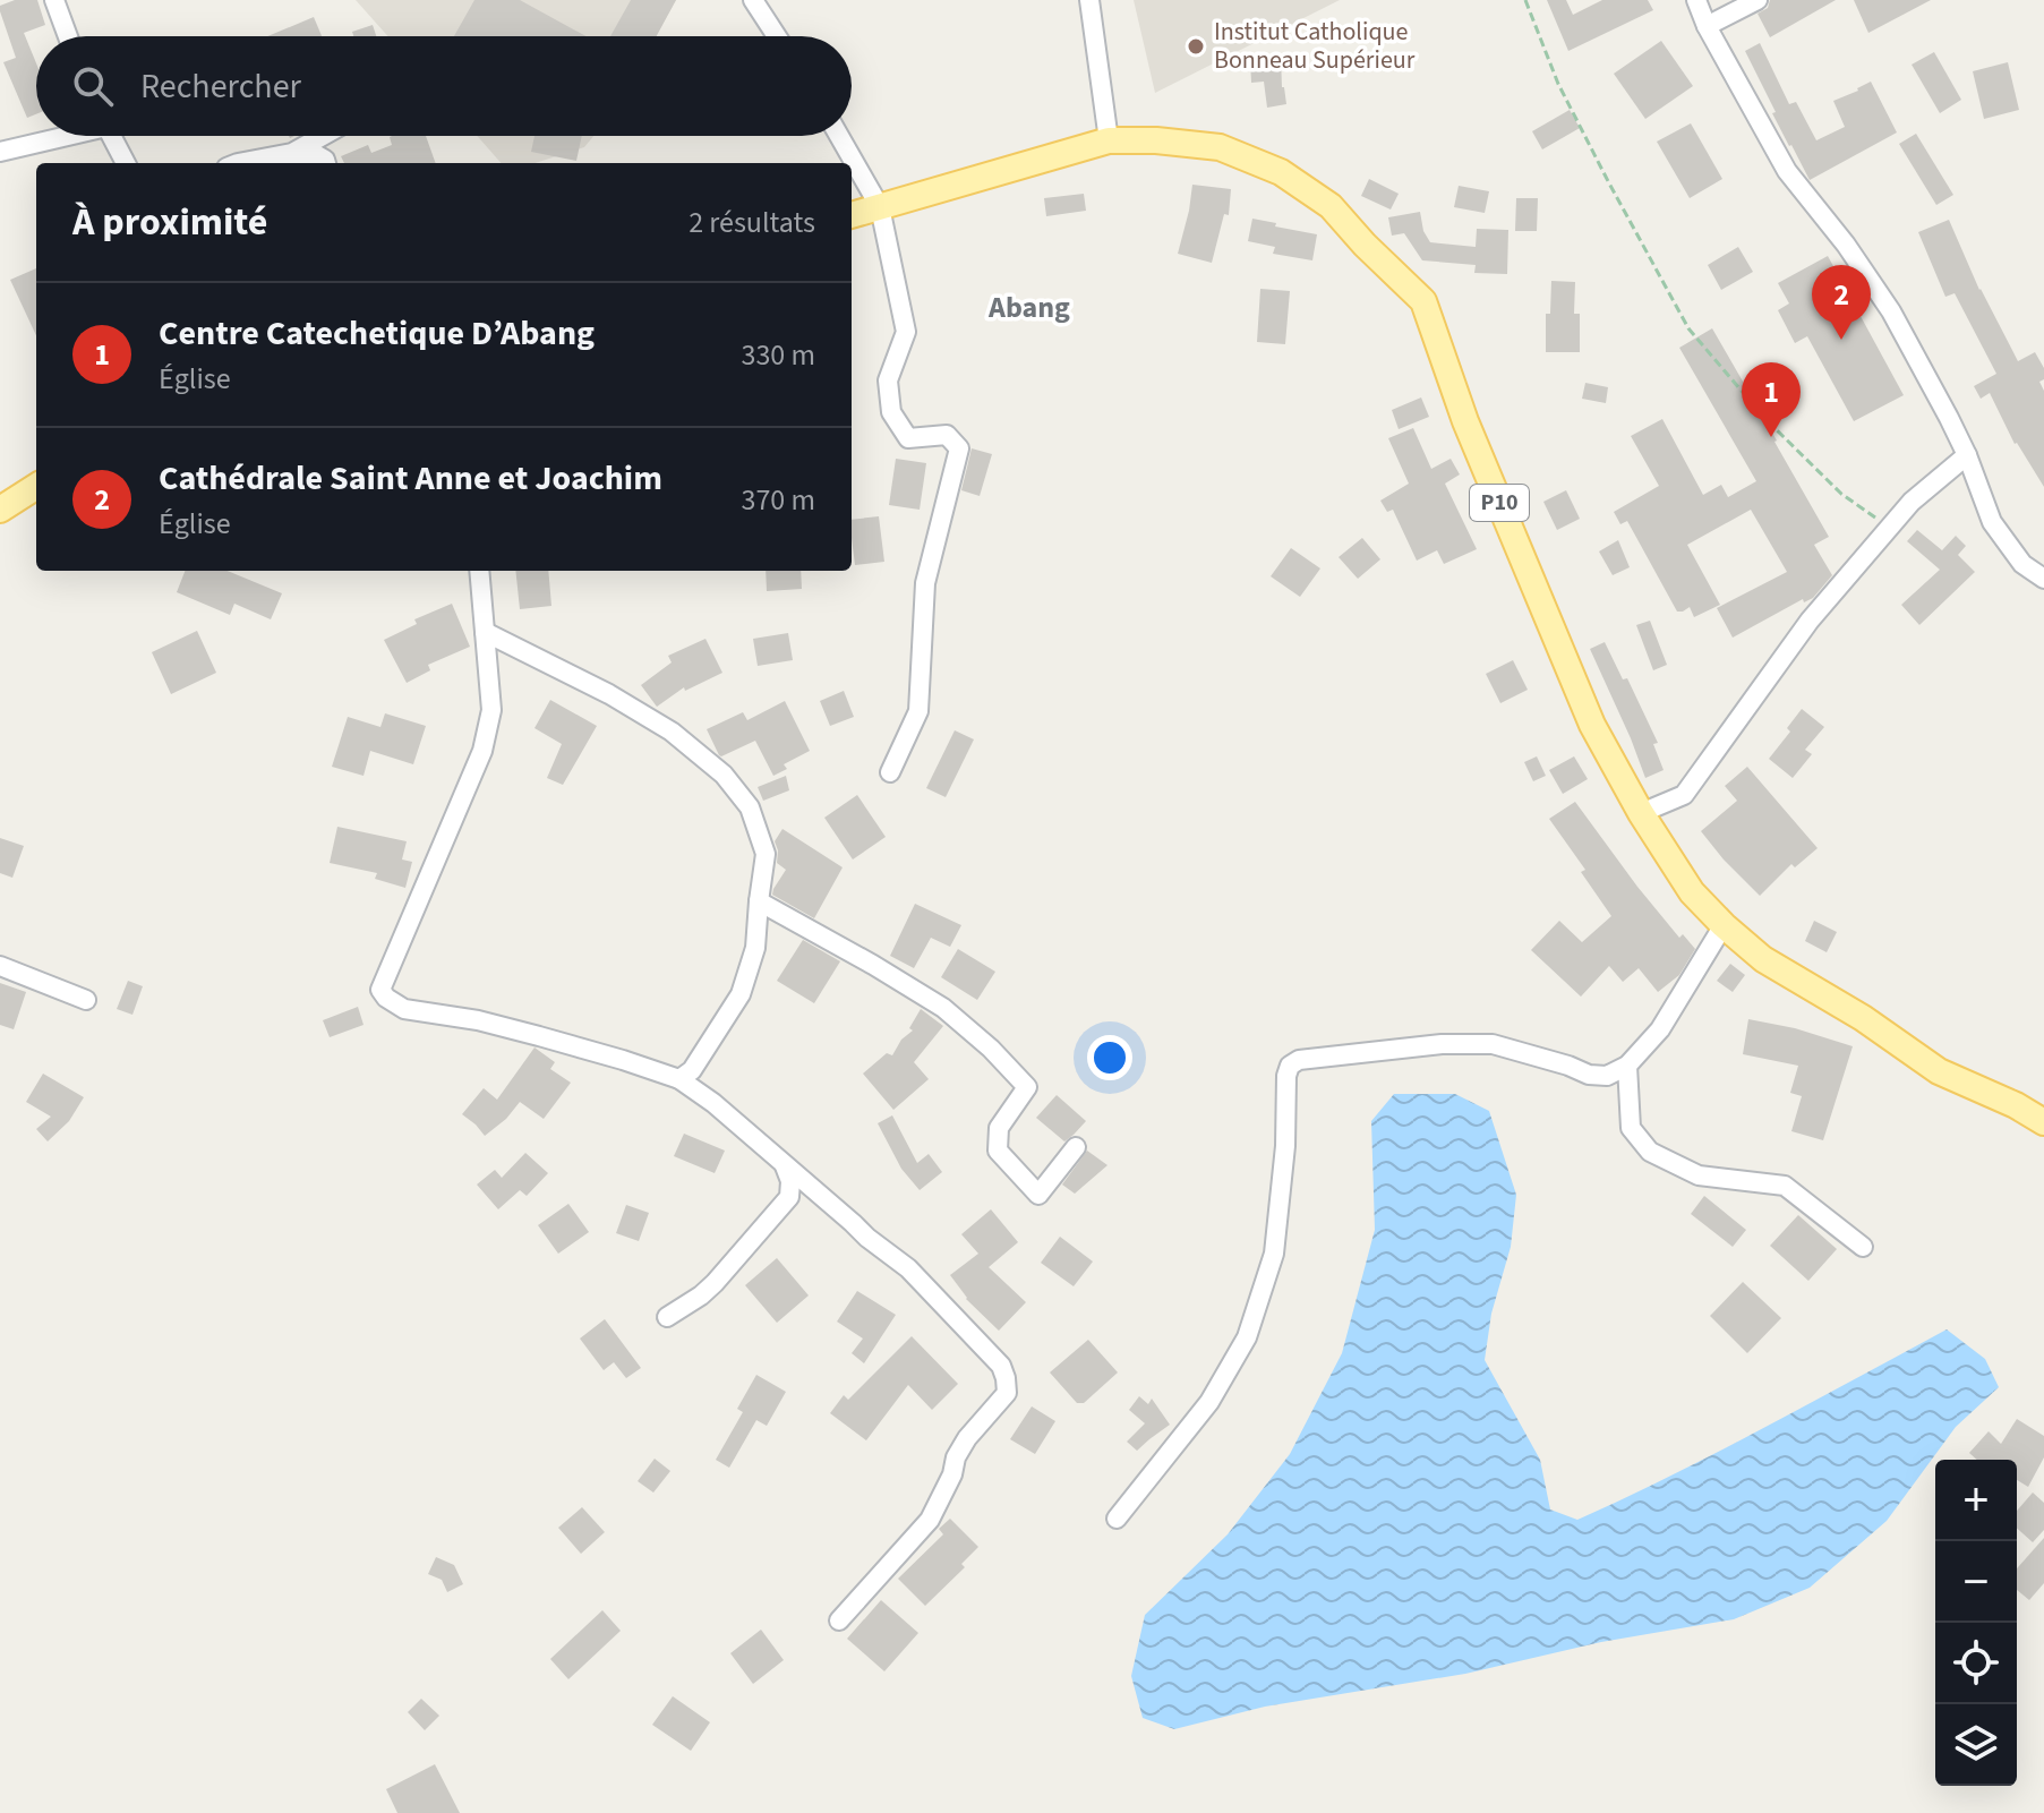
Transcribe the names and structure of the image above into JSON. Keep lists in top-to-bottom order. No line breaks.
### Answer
{"streets":{"main road":["P10"]},"districts":["Abang"],"places":["Institut Catholique Bonneau Supérieur"],"page":{"search":"Rechercher","heading":["À proximité","2 résultats"],"pins":["2","1"],"list":[{"mark":"1","name":"Centre Catechetique D’Abang","note":"Église","value":"330 m"},{"mark":"2","name":"Cathédrale Saint Anne et Joachim","note":"Église","value":"370 m"}],"map_buttons":["+","−"]}}
